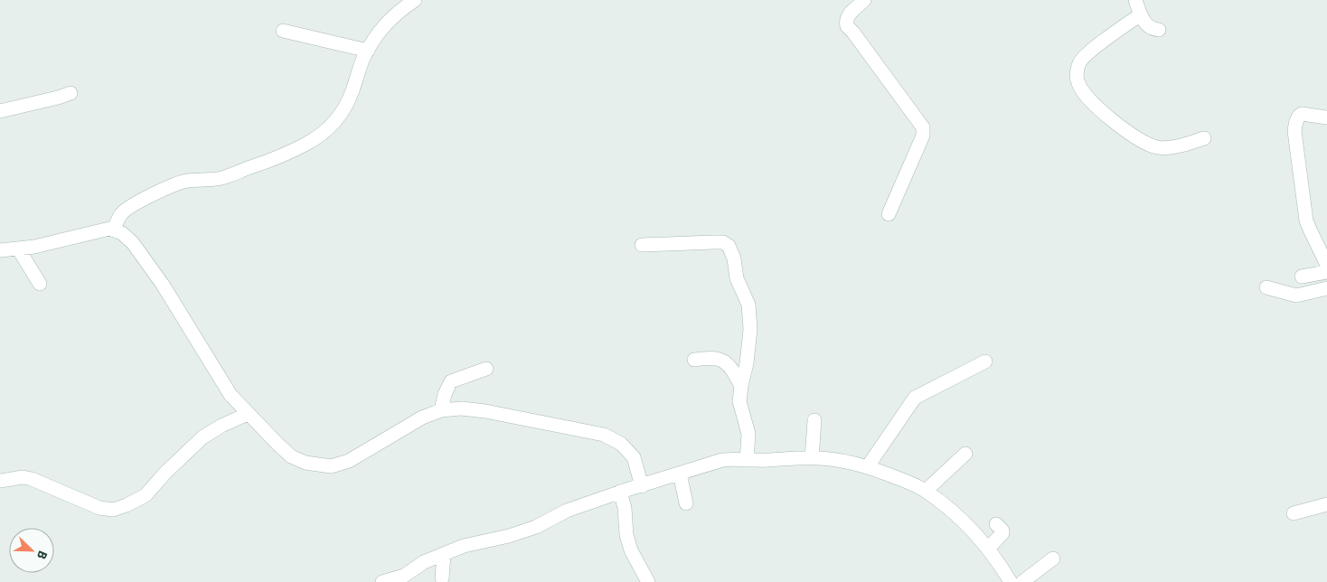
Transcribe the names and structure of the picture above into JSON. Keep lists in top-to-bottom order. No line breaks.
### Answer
{"north":"bottom right"}
